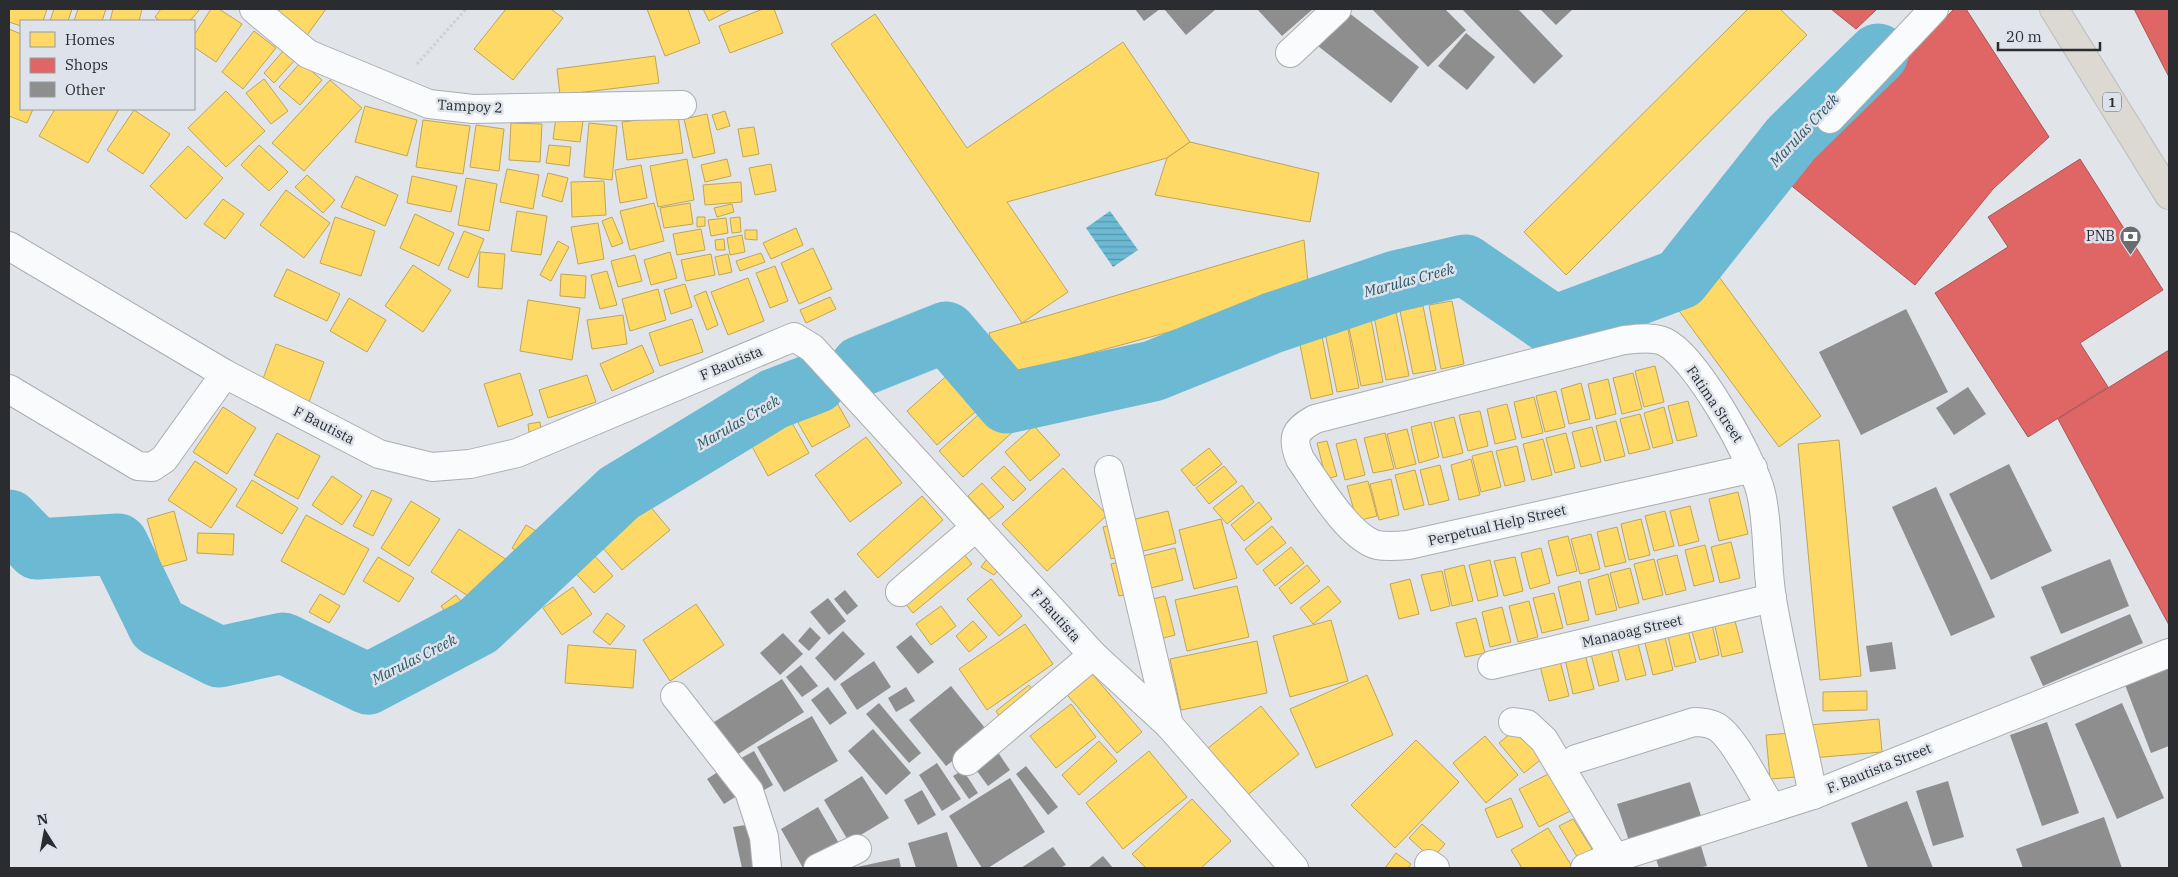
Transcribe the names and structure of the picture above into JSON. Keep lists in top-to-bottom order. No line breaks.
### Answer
{"streets":{"highway":["1"],"street":["Tampoy 2","F Bautista","Fatima Street","Perpetual Help Street","Manaoag Street","F. Bautista Street"]},"crossings":[["Fatima Street","Perpetual Help Street"],["Fatima Street","Manaoag Street"],["Fatima Street","F. Bautista Street"]],"water":["Marulas Creek"],"places":{"bank":["PNB"]},"legend":["Homes","Shops","Other"],"scale_bar":"20 m","north":"top"}
